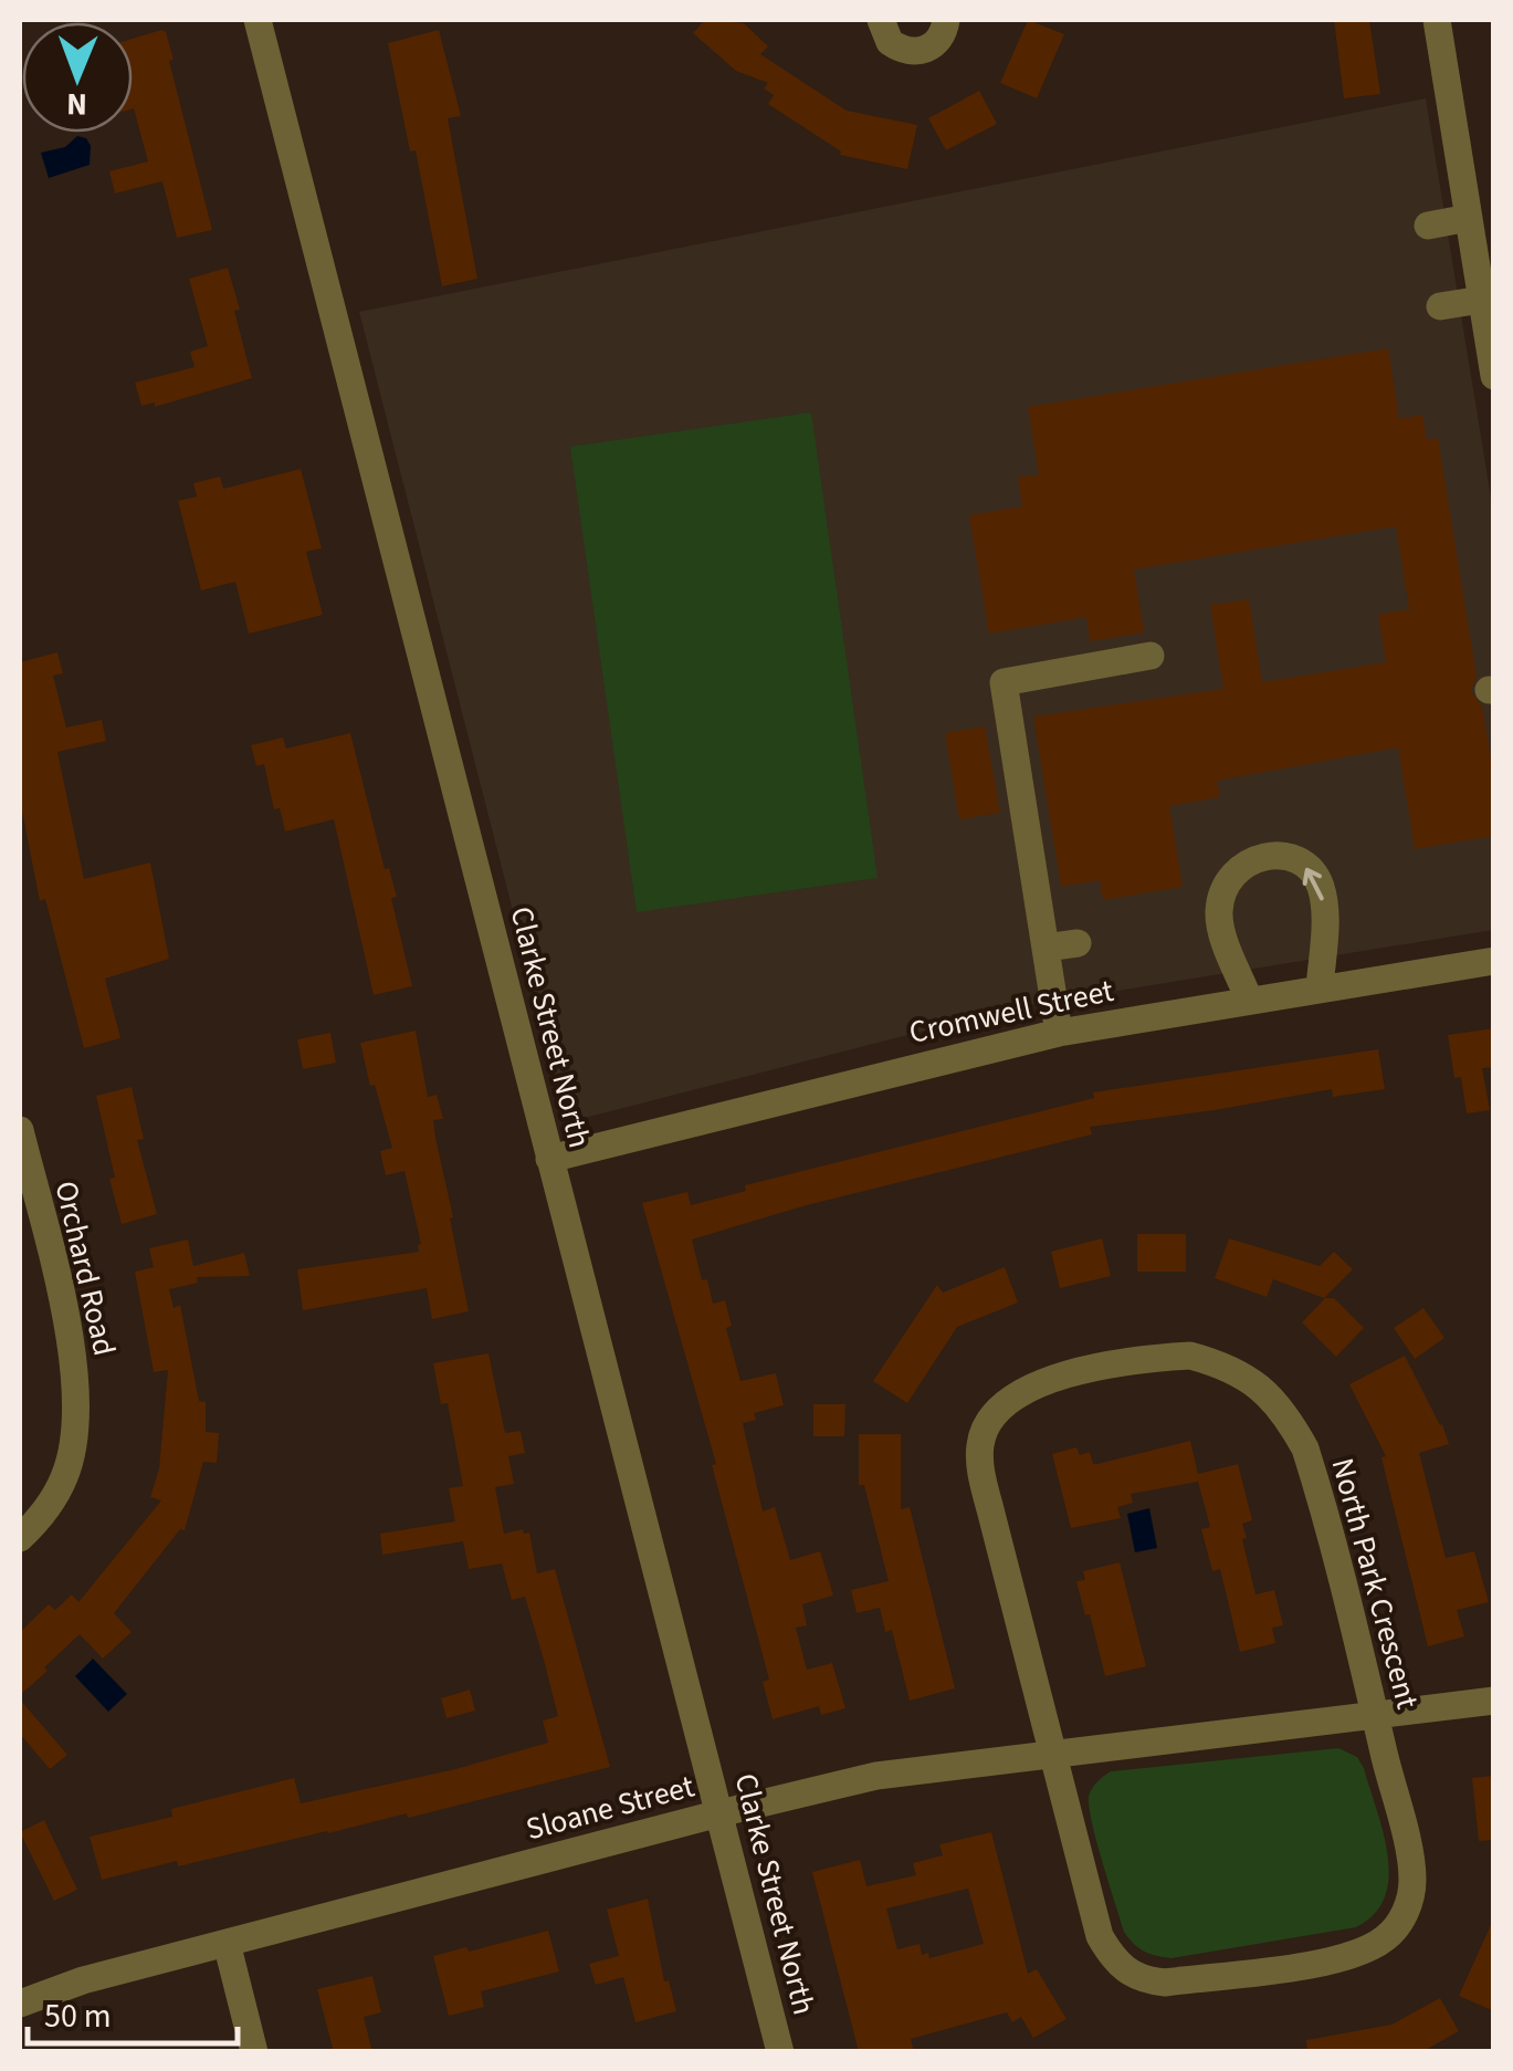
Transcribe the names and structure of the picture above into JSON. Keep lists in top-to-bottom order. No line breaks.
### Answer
{"streets":{"street":["Cromwell Street","Clarke Street North","Orchard Road","North Park Crescent","Sloane Street"]},"crossings":[["Cromwell Street","Clarke Street North"],["Clarke Street North","Sloane Street"],["North Park Crescent","Sloane Street"]],"scale_bar":"50 m","north":"bottom"}
